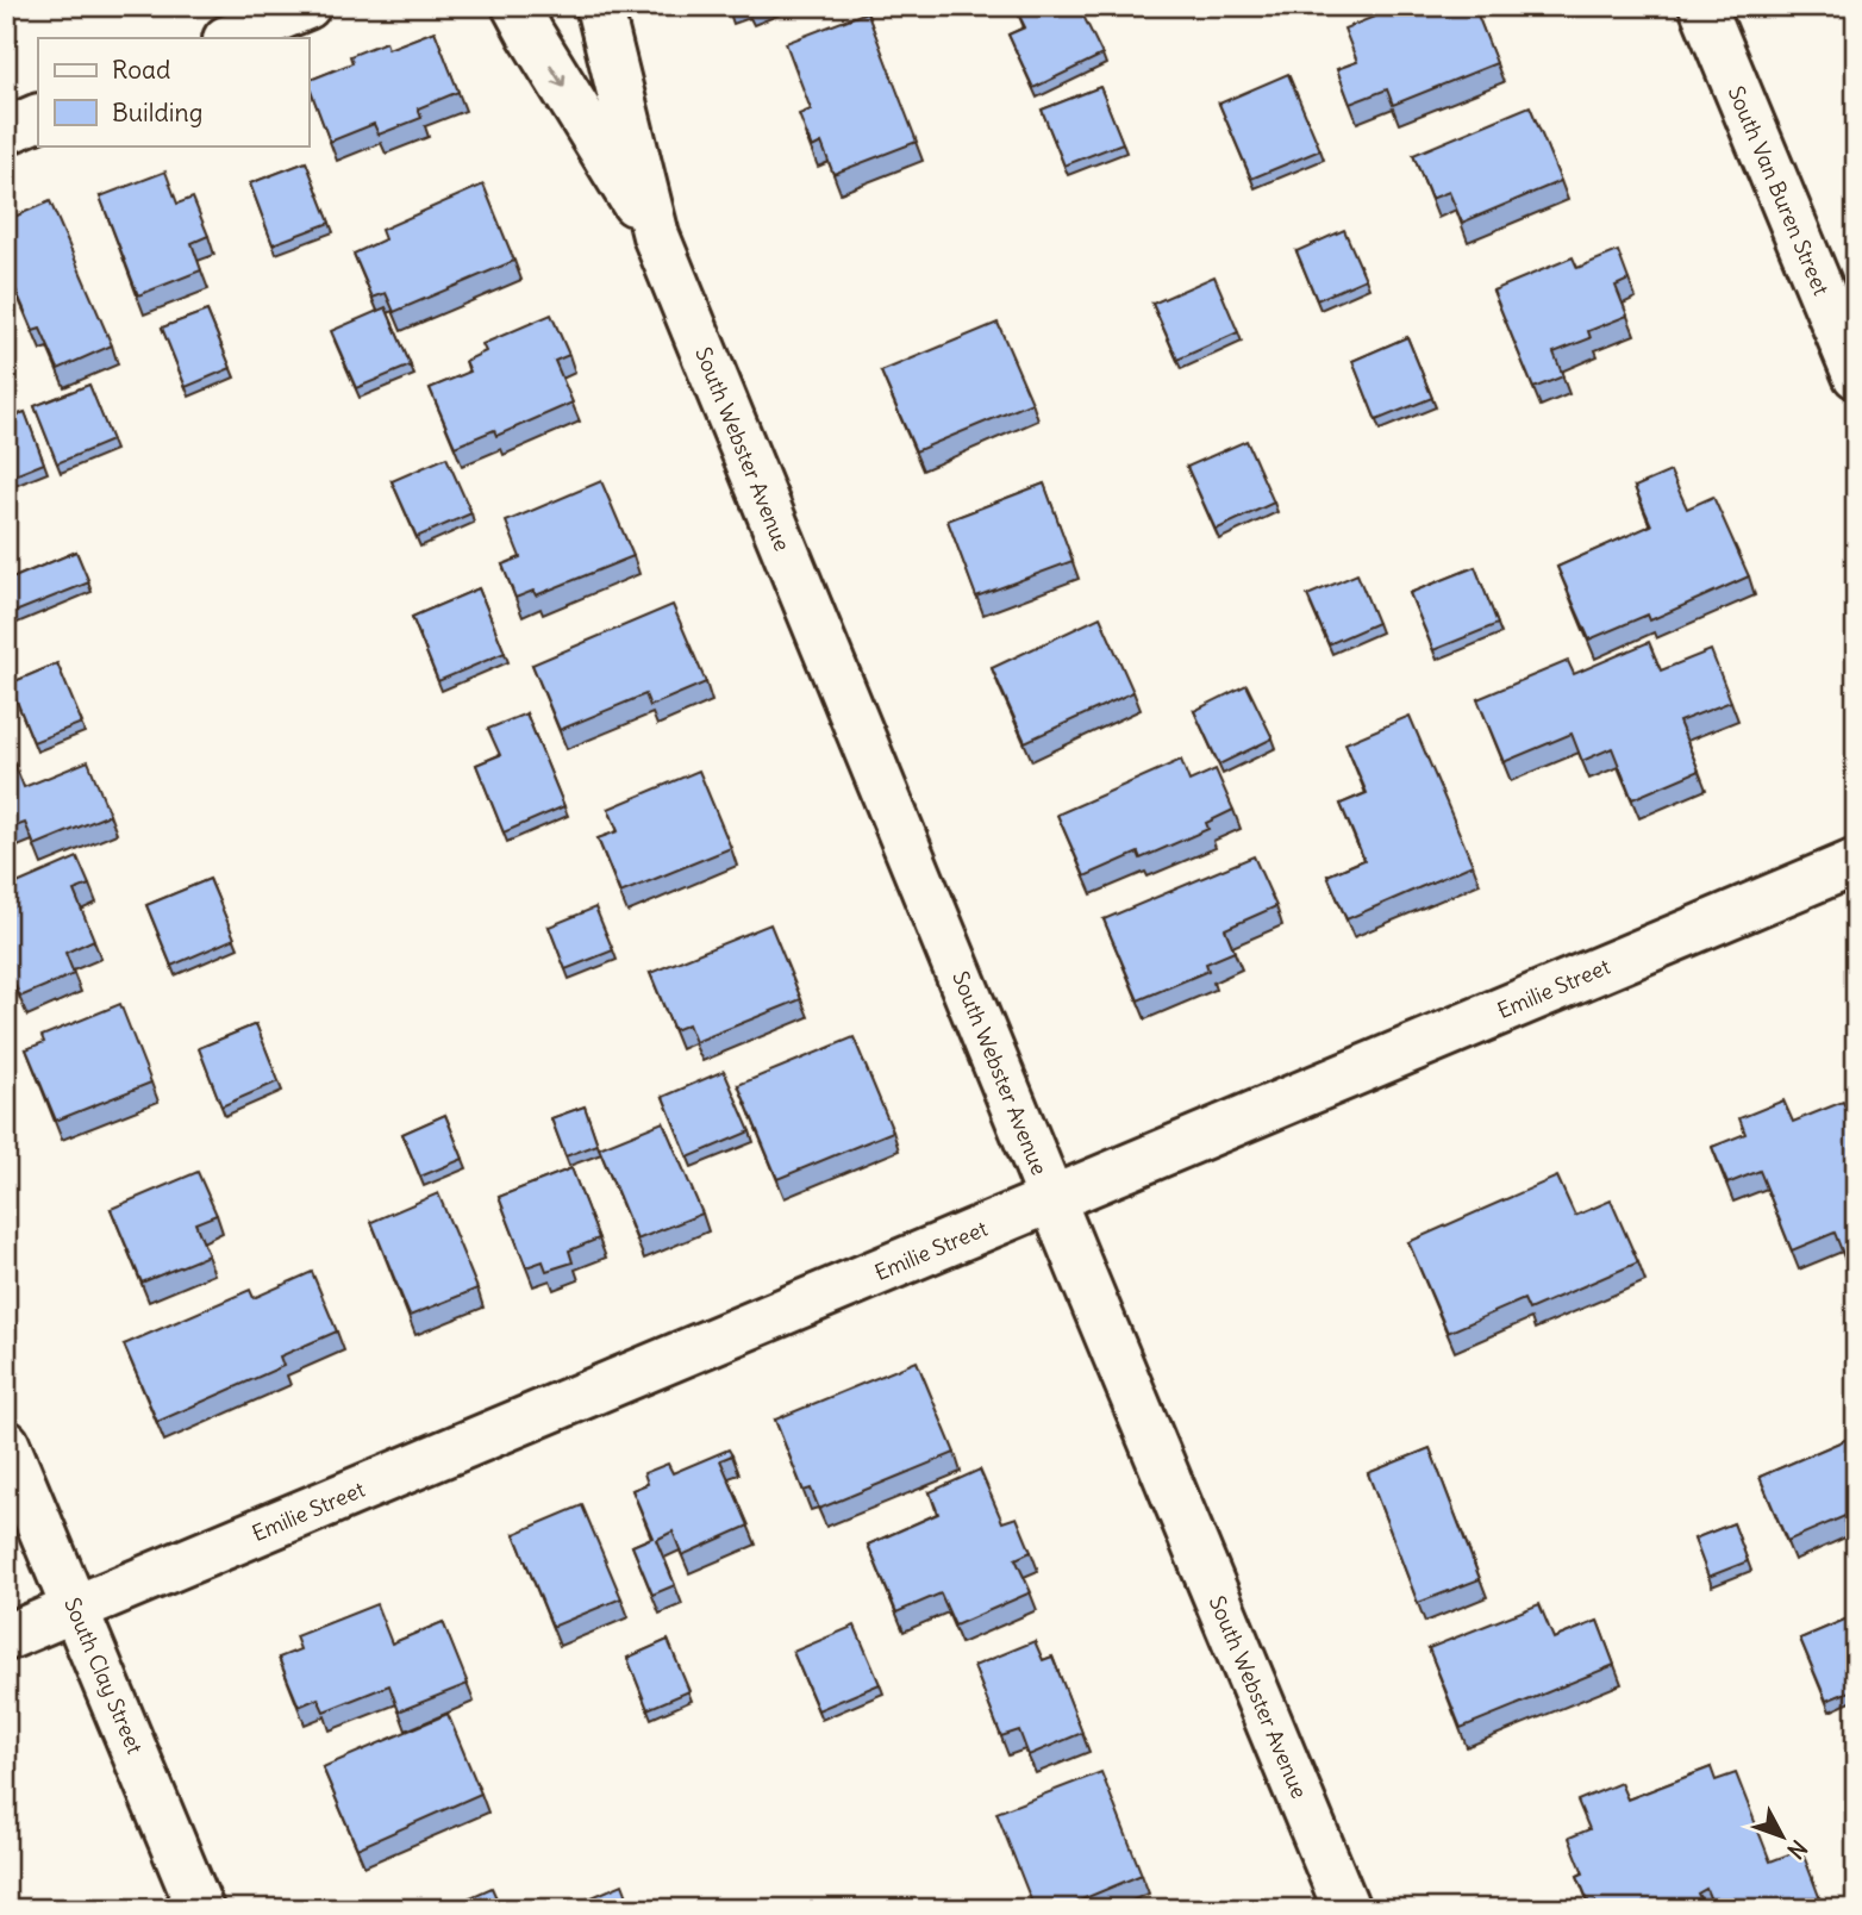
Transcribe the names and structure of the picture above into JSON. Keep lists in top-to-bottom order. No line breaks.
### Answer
{"streets":{"street":["South Van Buren Street","South Webster Avenue","Emilie Street","South Clay Street"]},"crossings":[["South Webster Avenue","Emilie Street"],["Emilie Street","South Clay Street"]],"legend":["Road","Building"],"north":"bottom right"}
